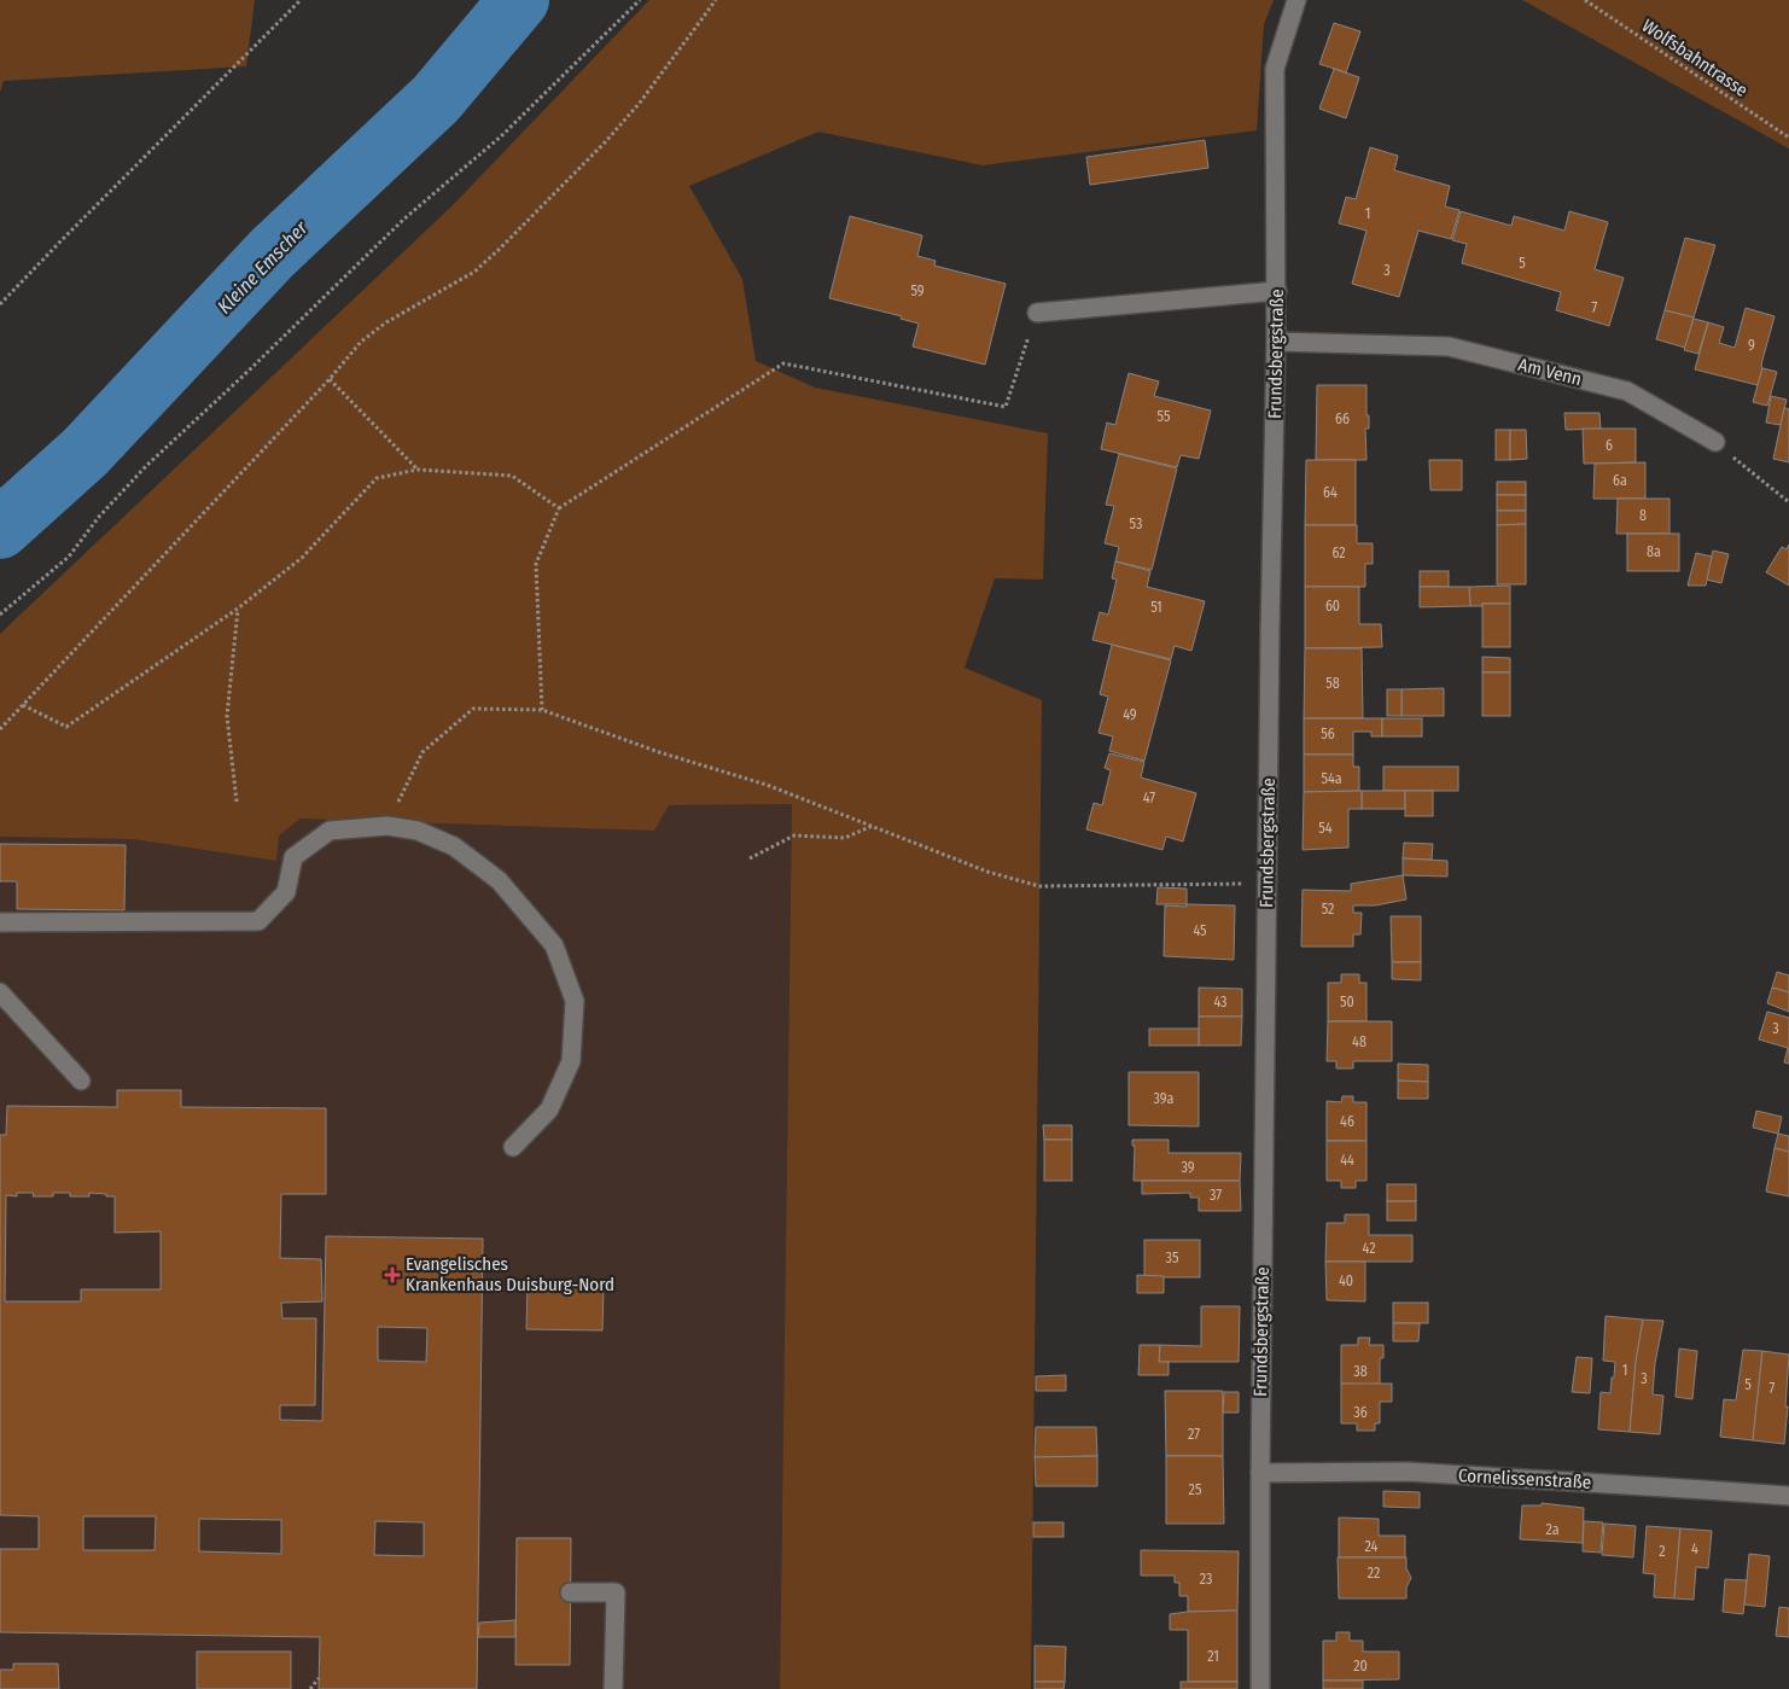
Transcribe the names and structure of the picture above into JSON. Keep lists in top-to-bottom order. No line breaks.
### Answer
{"streets":{"street":["Frundsbergstraße","Am Venn","Cornelissenstraße"],"path":["Wolfsbahntrasse"]},"crossings":[["Frundsbergstraße","Am Venn"],["Frundsbergstraße","Cornelissenstraße"]],"water":["Kleine Emscher"],"places":{"health":["Evangelisches Krankenhaus Duisburg-Nord"]},"house_numbers":["1","5","3","59","7","9","55","66","6","6a","64","8","53","8a","62","60","51","58","49","56","54a","47","54","52","45","43","50","3","48","39a","46","44","39","37","42","35","40","1","38","3","5","7","36","27","25","2a","24","4","2","22","23","21","20"]}
